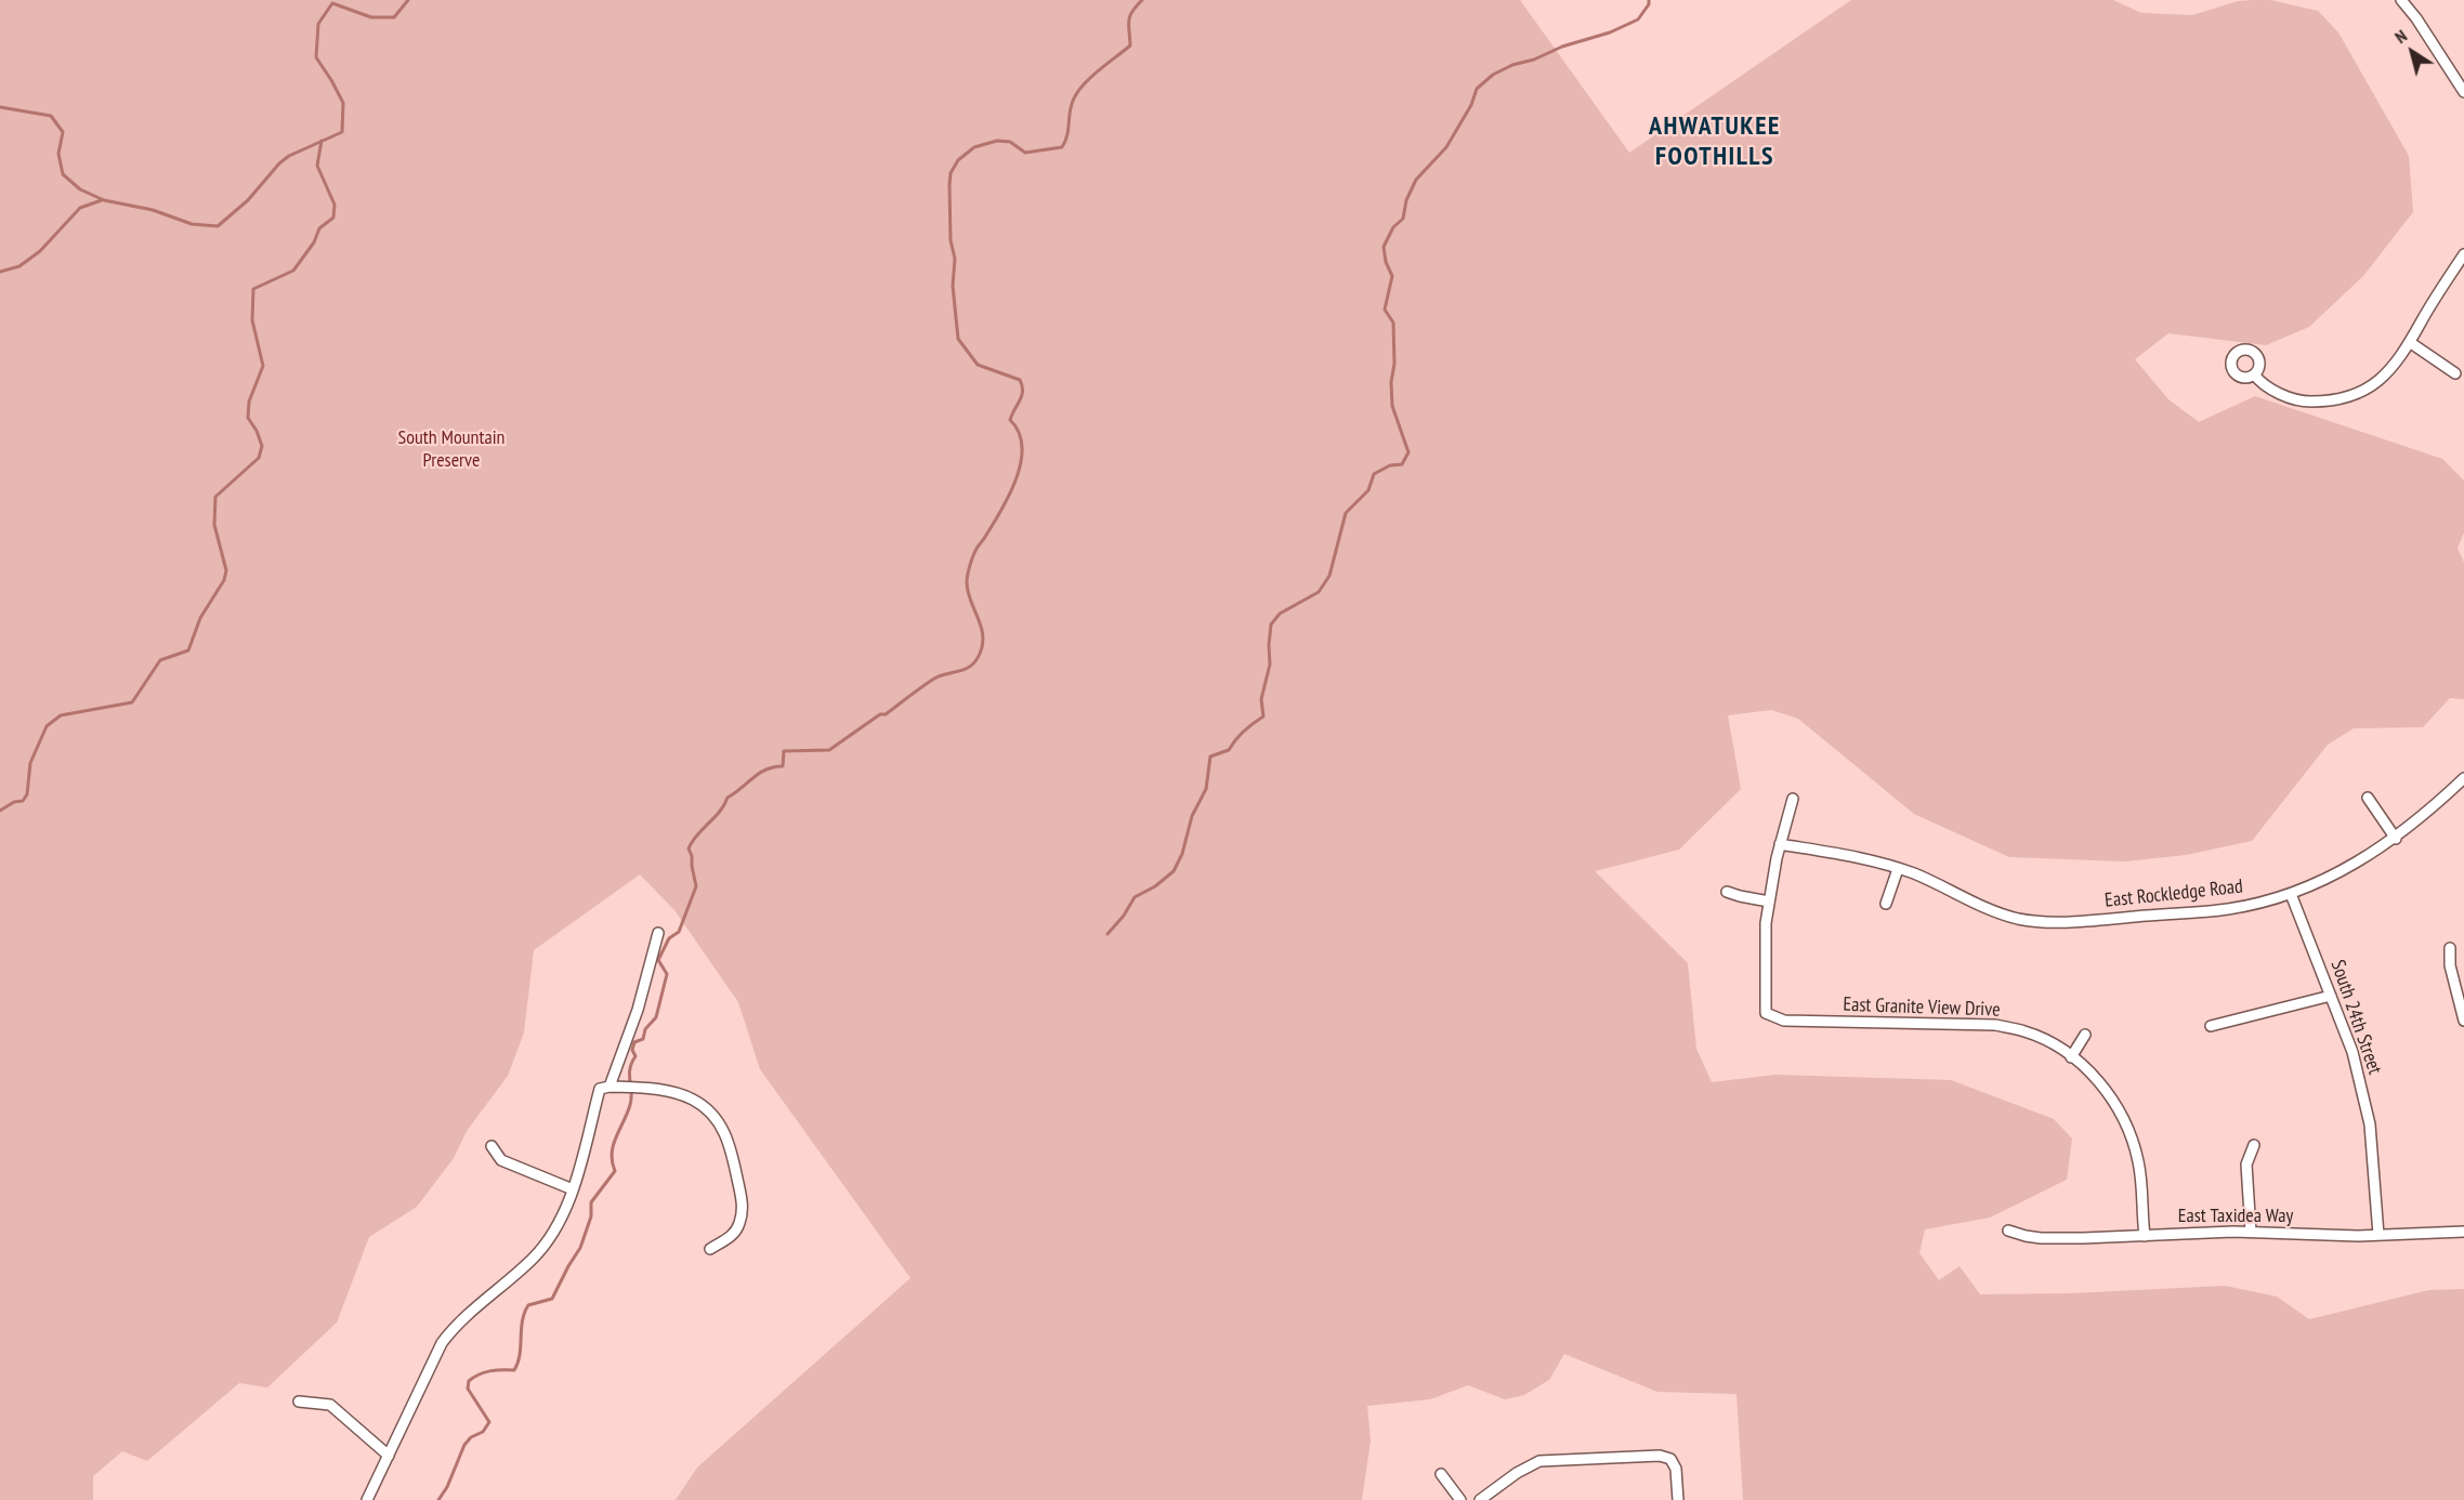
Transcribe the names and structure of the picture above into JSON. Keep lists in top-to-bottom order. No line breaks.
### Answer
{"streets":{"street":["East Rockledge Road","East Granite View Drive","South 24th Street","East Taxidea Way"]},"crossings":[["East Rockledge Road","South 24th Street"],["East Granite View Drive","East Taxidea Way"],["South 24th Street","East Taxidea Way"]],"districts":["AHWATUKEE FOOTHILLS"],"parks":["South Mountain Preserve"],"north":"top left"}
